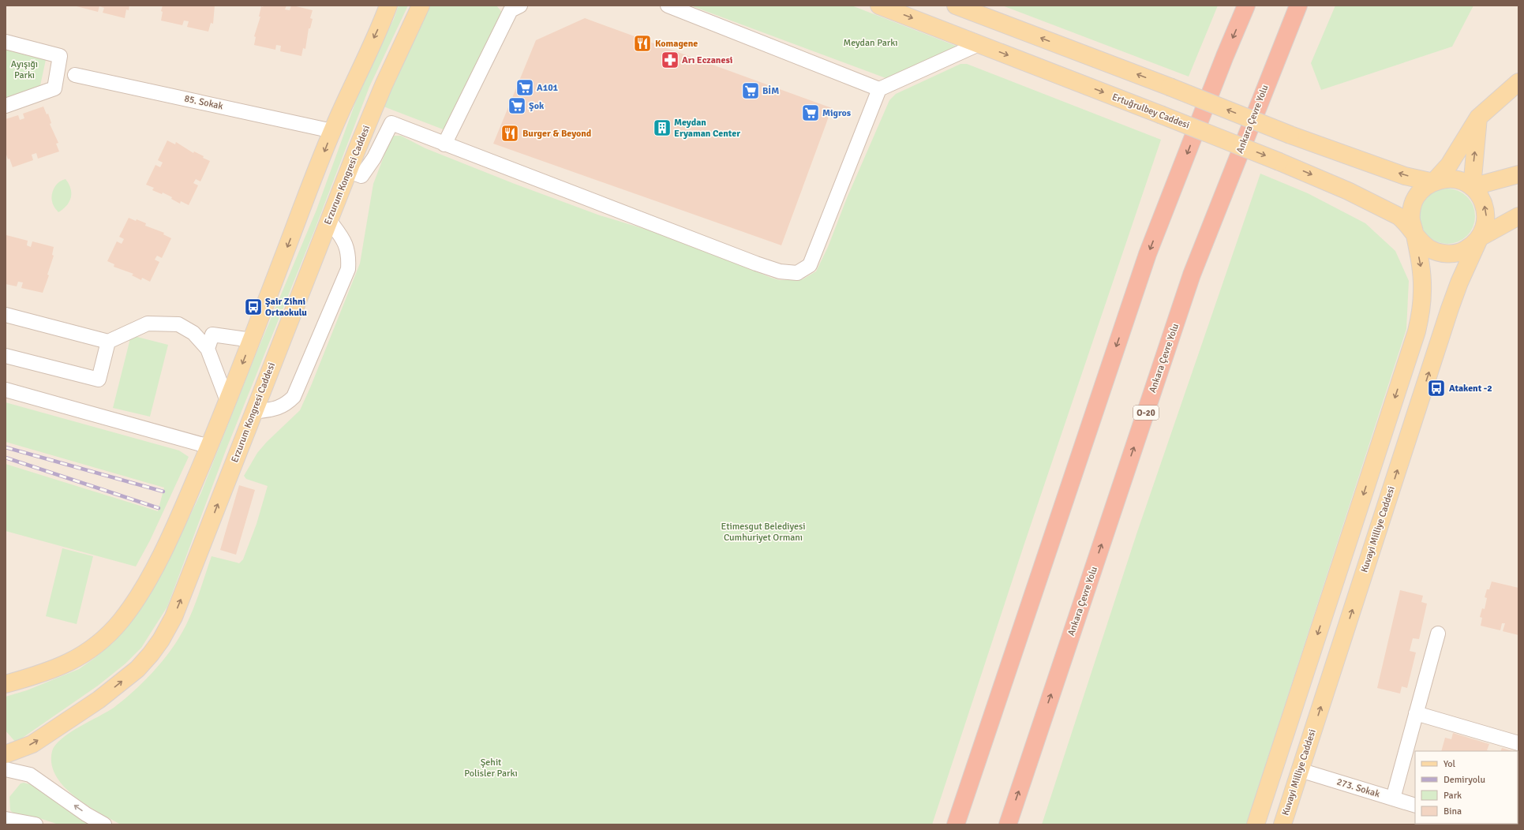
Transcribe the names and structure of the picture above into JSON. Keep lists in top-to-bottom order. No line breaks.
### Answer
{"streets":{"highway":["Ankara Çevre Yolu","O-20"],"main road":["Ertuğrulbey Caddesi","Erzurum Kongresi Caddesi","Kuvayi Milliye Caddesi"],"street":["85. Sokak","273. Sokak"]},"crossings":[["Ertuğrulbey Caddesi","Kuvayi Milliye Caddesi"],["Kuvayi Milliye Caddesi","273. Sokak"]],"parks":["Meydan Parkı","Ayışığı Parkı","Etimesgut Belediyesi Cumhuriyet Ormanı","Şehit Polisler Parkı"],"places":{"restaurant":["Komagene","Burger & Beyond"],"pharmacy":["Arı Eczanesi"],"supermarket":["A101","BİM","Şok","Migros"],"building":["Meydan Eryaman Center"],"bus stop":["Şair Zihni Ortaokulu","Atakent -2"]},"legend":["Yol","Demiryolu","Park","Bina"]}
